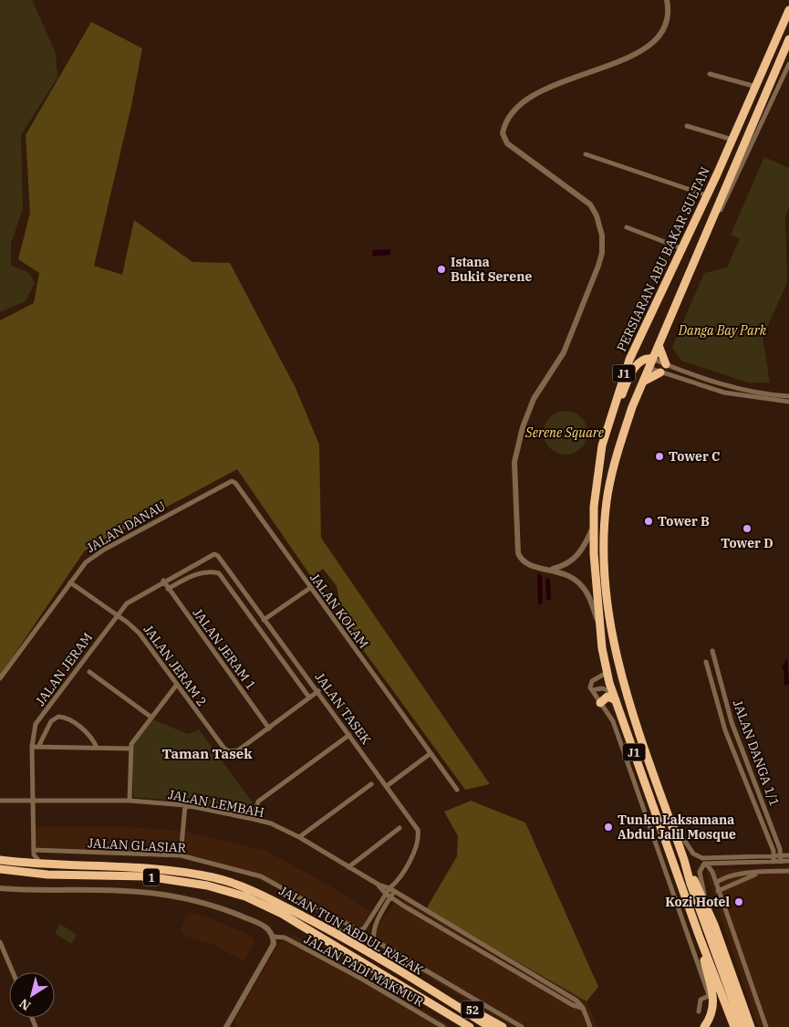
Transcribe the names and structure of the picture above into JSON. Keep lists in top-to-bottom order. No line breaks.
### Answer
{"streets":{"highway":["PERSIARAN ABU BAKAR SULTAN","J1","1","JALAN TUN ABDUL RAZAK","52"],"street":["JALAN DANAU","JALAN KOLAM","JALAN JERAM 1","JALAN JERAM 2","JALAN JERAM","JALAN TASEK","JALAN DANGA 1/1","JALAN LEMBAH","JALAN GLASIAR","JALAN PADI MAKMUR"]},"crossings":[["JALAN DANAU","JALAN KOLAM"],["JALAN DANAU","JALAN JERAM 2"],["JALAN JERAM 1","JALAN JERAM 2"],["JALAN JERAM 1","JALAN JERAM"],["JALAN JERAM 1","JALAN TASEK"],["JALAN JERAM 2","JALAN JERAM"],["JALAN JERAM","JALAN TASEK"],["JALAN JERAM","JALAN LEMBAH"],["JALAN JERAM","JALAN GLASIAR"],["JALAN TASEK","JALAN LEMBAH"],["JALAN TASEK","JALAN GLASIAR"],["JALAN TUN ABDUL RAZAK","52"]],"districts":["Taman Tasek"],"parks":["Danga Bay Park","Serene Square"],"places":["Istana Bukit Serene","Tower C","Tower B","Tower D","Tunku Laksamana Abdul Jalil Mosque","Kozi Hotel"],"north":"bottom left"}
